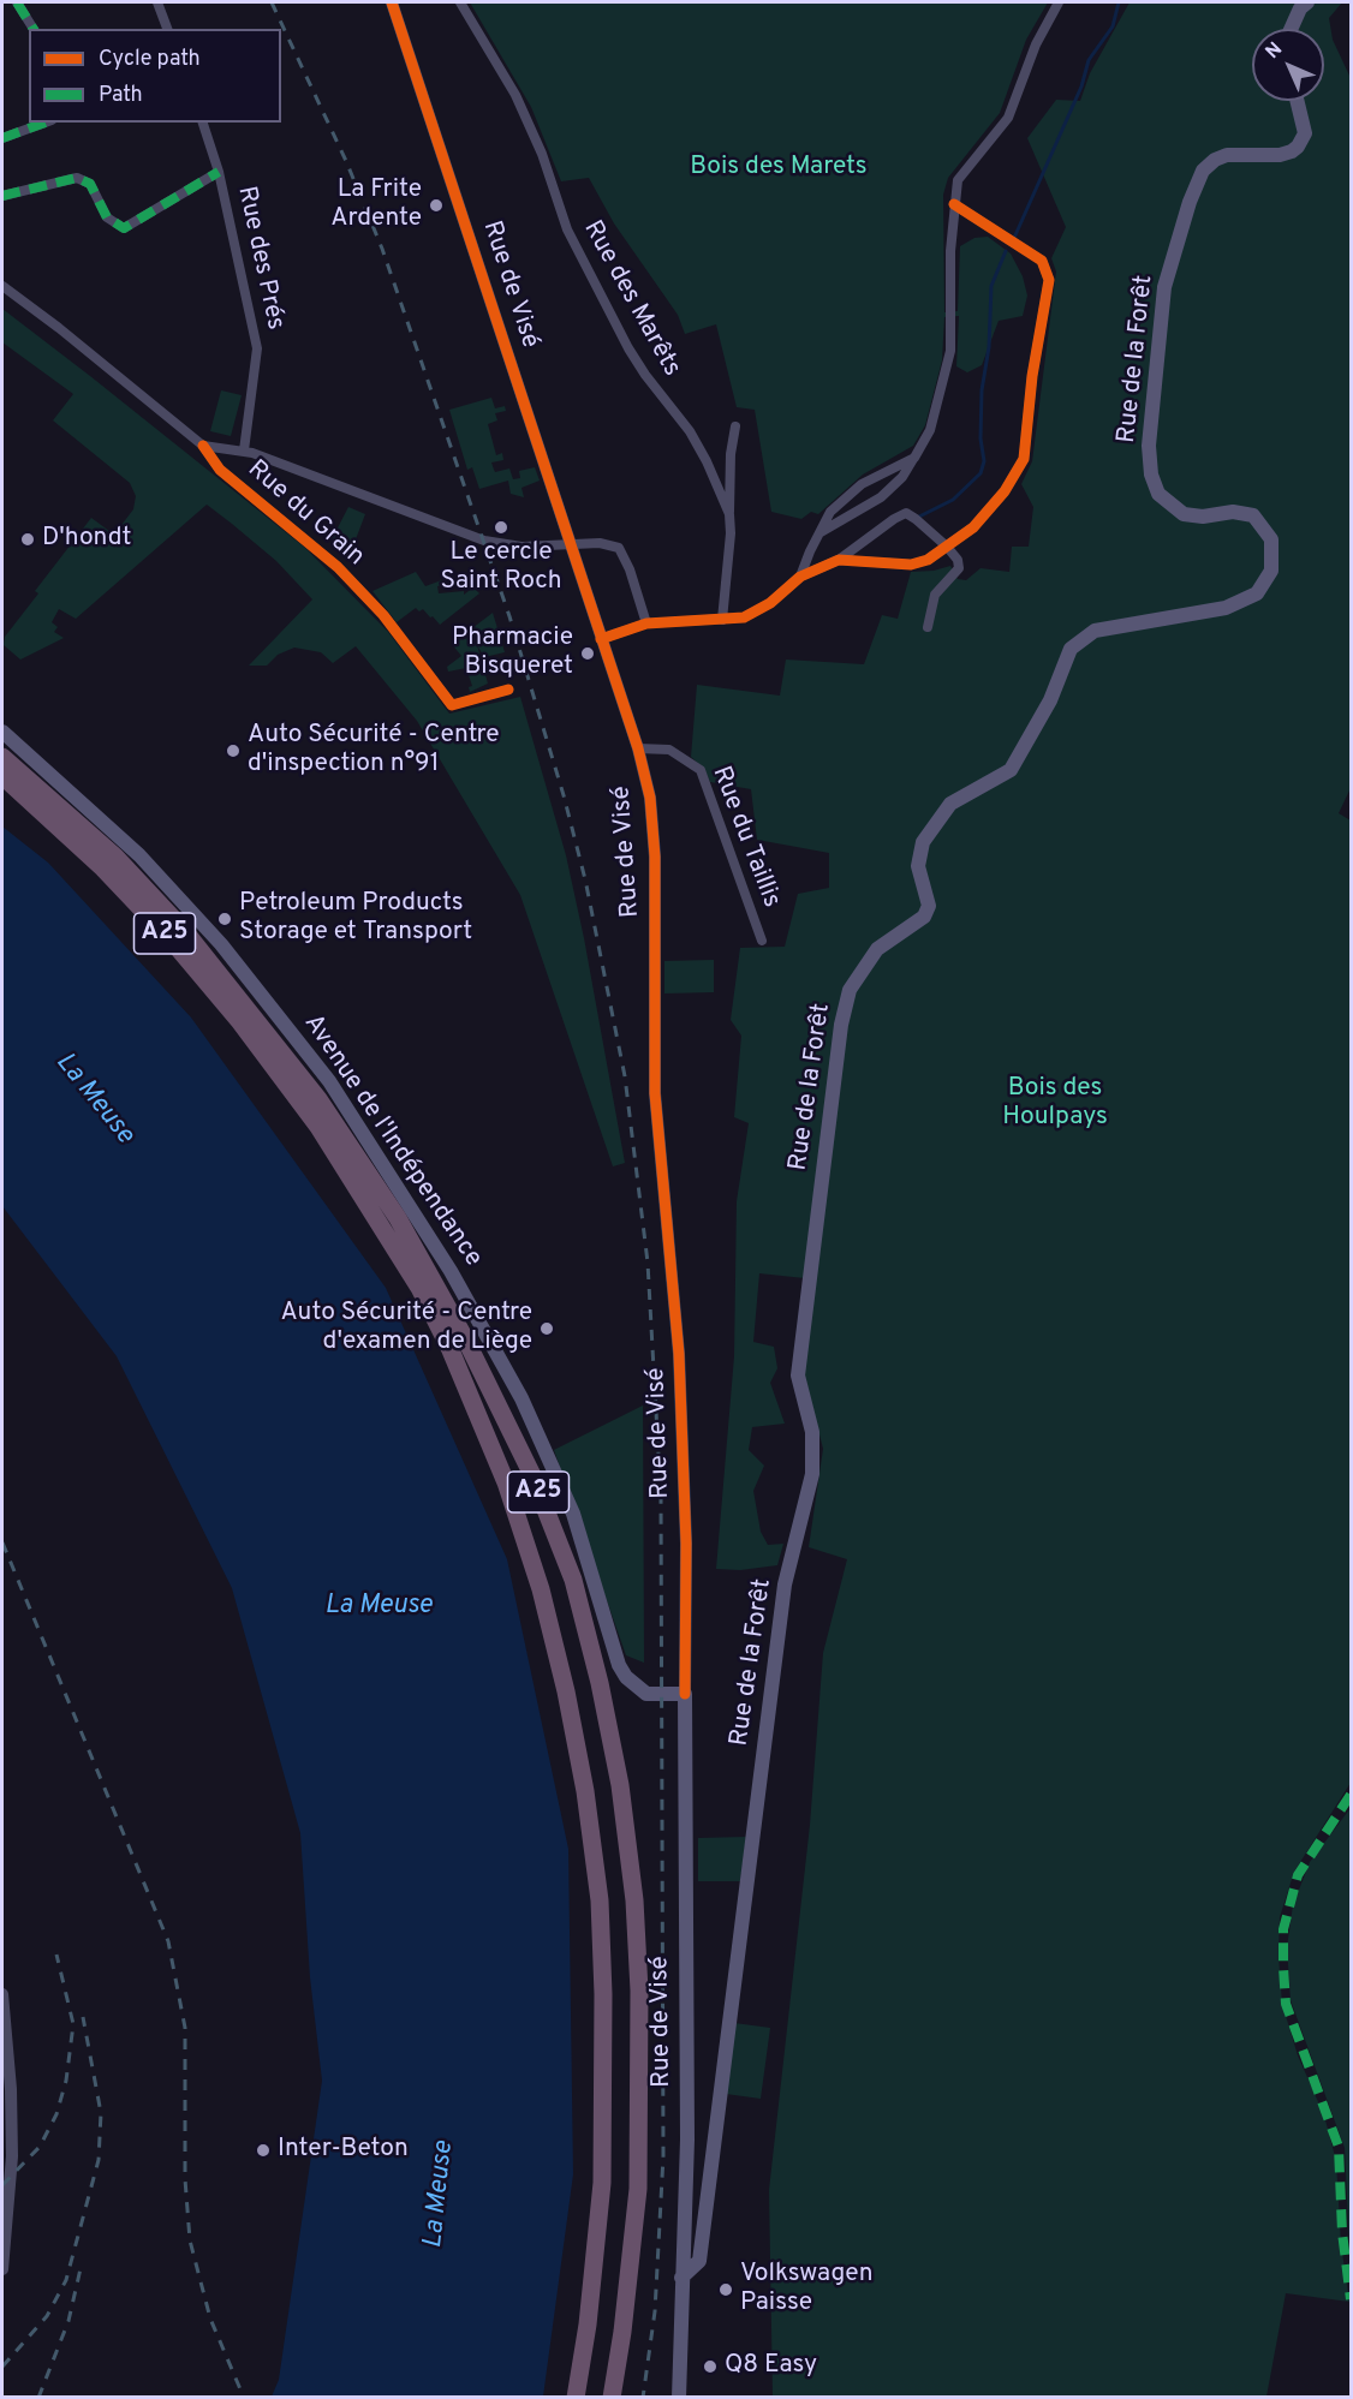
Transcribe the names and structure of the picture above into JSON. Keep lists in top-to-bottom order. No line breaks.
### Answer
{"streets":{"highway":["A25"],"main road":["Rue de Visé","Rue de la Forêt","Avenue de l'Indépendance"],"street":["Rue des Prés","Rue des Marêts","Rue du Grain","Rue du Taillis"]},"crossings":[["Rue de Visé","Rue de la Forêt"],["Rue de Visé","Rue du Taillis"],["Rue de Visé","Avenue de l'Indépendance"]],"water":["La Meuse"],"parks":["Bois des Marets","Bois des Houlpays"],"places":["La Frite Ardente","Le cercle Saint Roch","D'hondt","Pharmacie Bisqueret","Auto Sécurité - Centre d'inspection n°91","Petroleum Products Storage et Transport","Auto Sécurité - Centre d'examen de Liège","Inter-Beton","Volkswagen Paisse","Q8 Easy"],"legend":["Cycle path","Path"],"north":"top left"}
